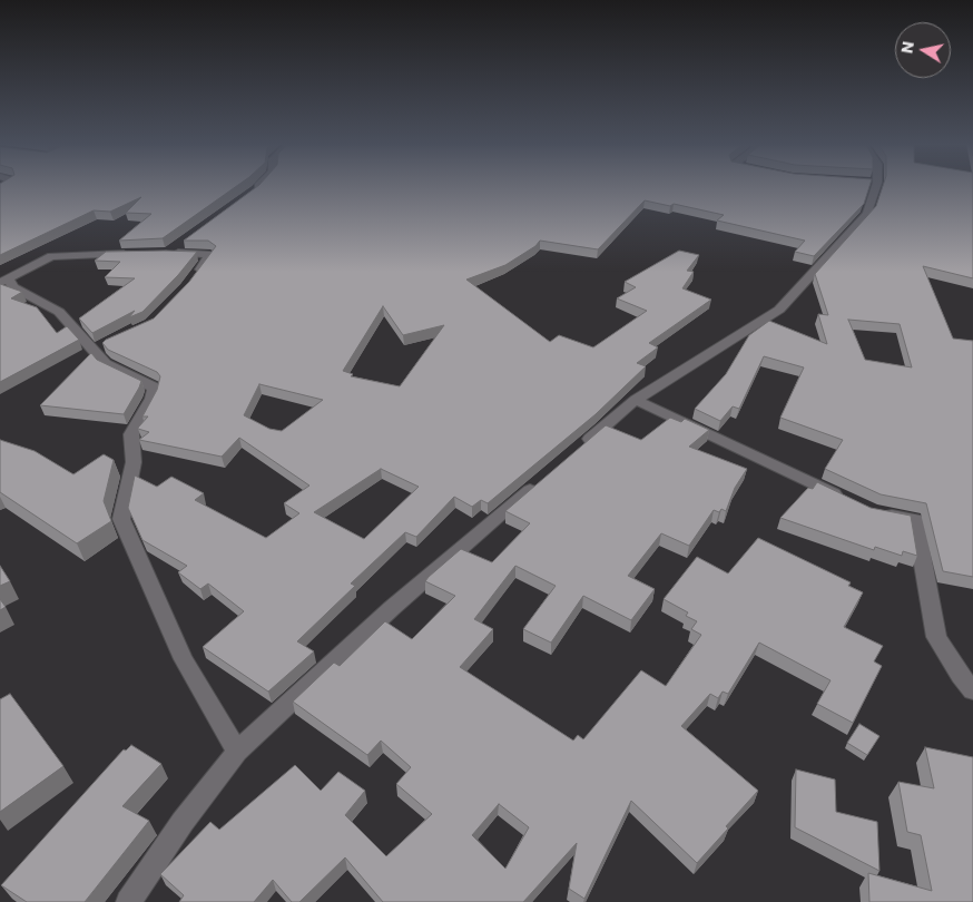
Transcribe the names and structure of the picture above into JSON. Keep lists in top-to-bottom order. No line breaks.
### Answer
{"north":"left"}
